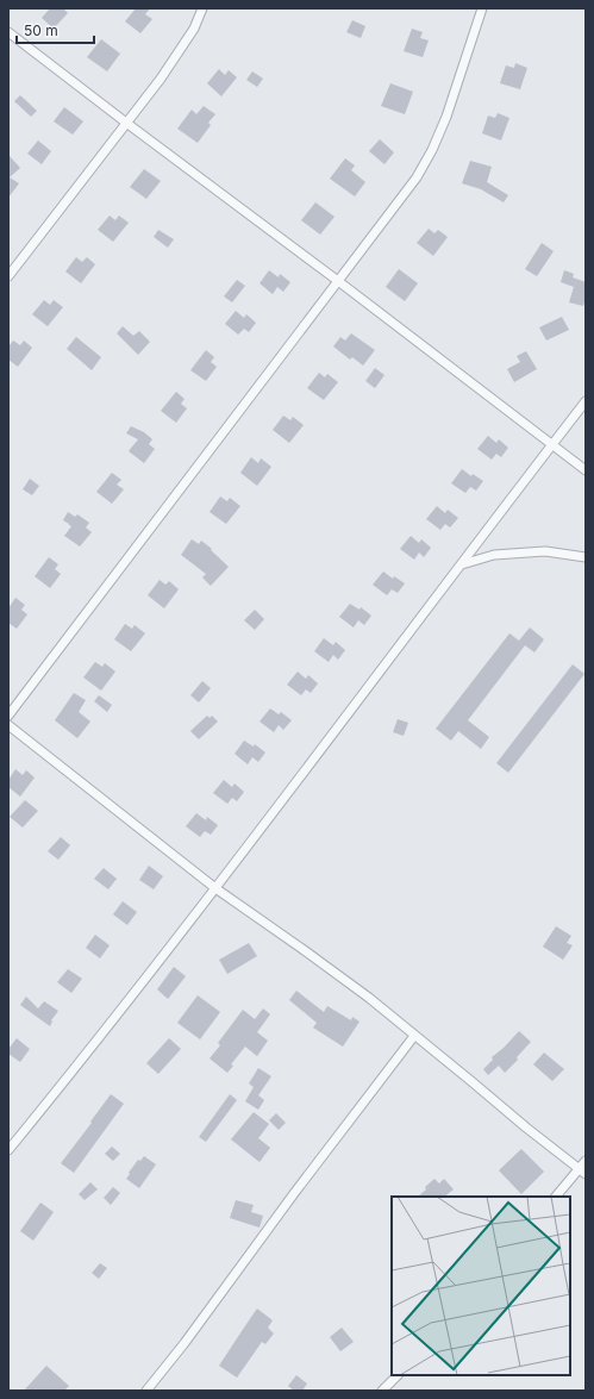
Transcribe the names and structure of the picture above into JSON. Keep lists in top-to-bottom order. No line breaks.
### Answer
{"scale_bar":"50 m"}
